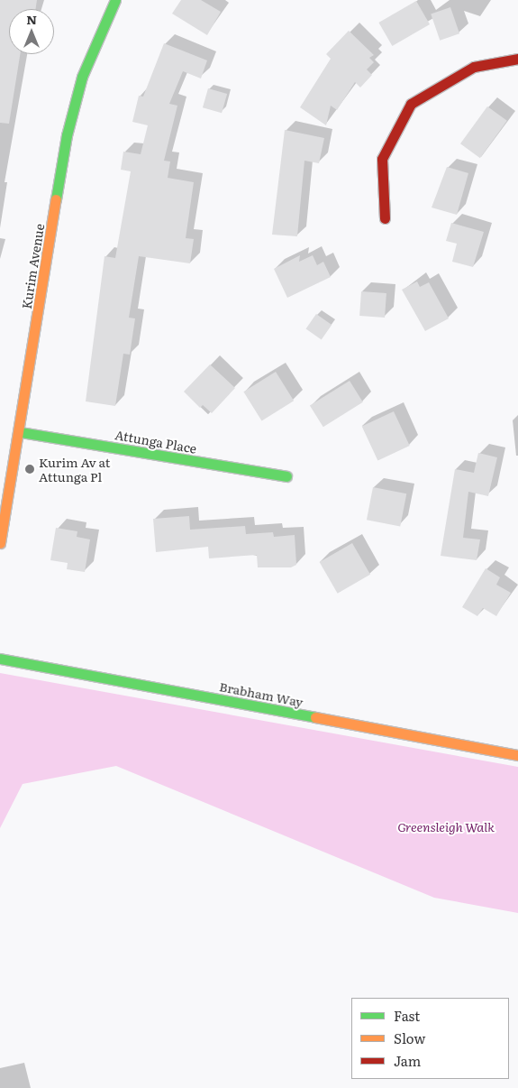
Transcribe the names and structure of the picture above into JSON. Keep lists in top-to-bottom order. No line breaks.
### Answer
{"streets":{"street":["Kurim Avenue","Attunga Place","Brabham Way"]},"crossings":[["Kurim Avenue","Attunga Place"]],"parks":["Greensleigh Walk"],"places":["Kurim Av at Attunga Pl"],"legend":["Fast","Slow","Jam"],"north":"top"}
